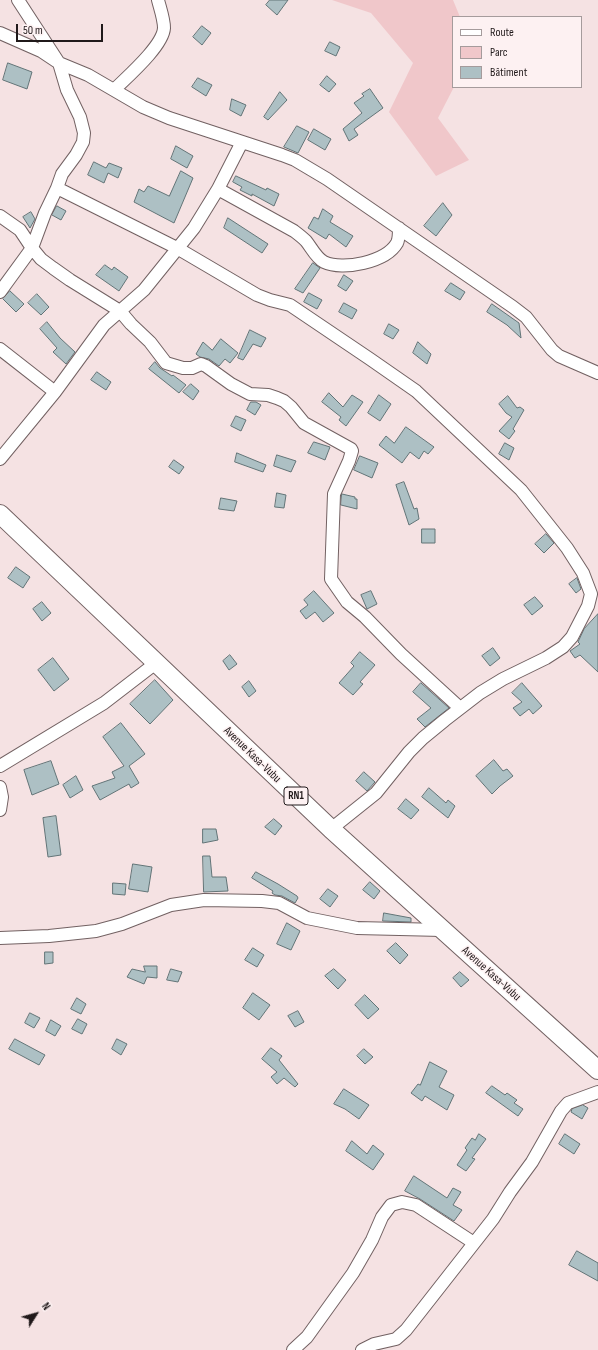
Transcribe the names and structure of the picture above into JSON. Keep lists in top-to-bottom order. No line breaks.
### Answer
{"streets":{"highway":["Avenue Kasa-Vubu","RN1"]},"legend":["Route","Parc","Bâtiment"],"scale_bar":"50 m","north":"top right"}
